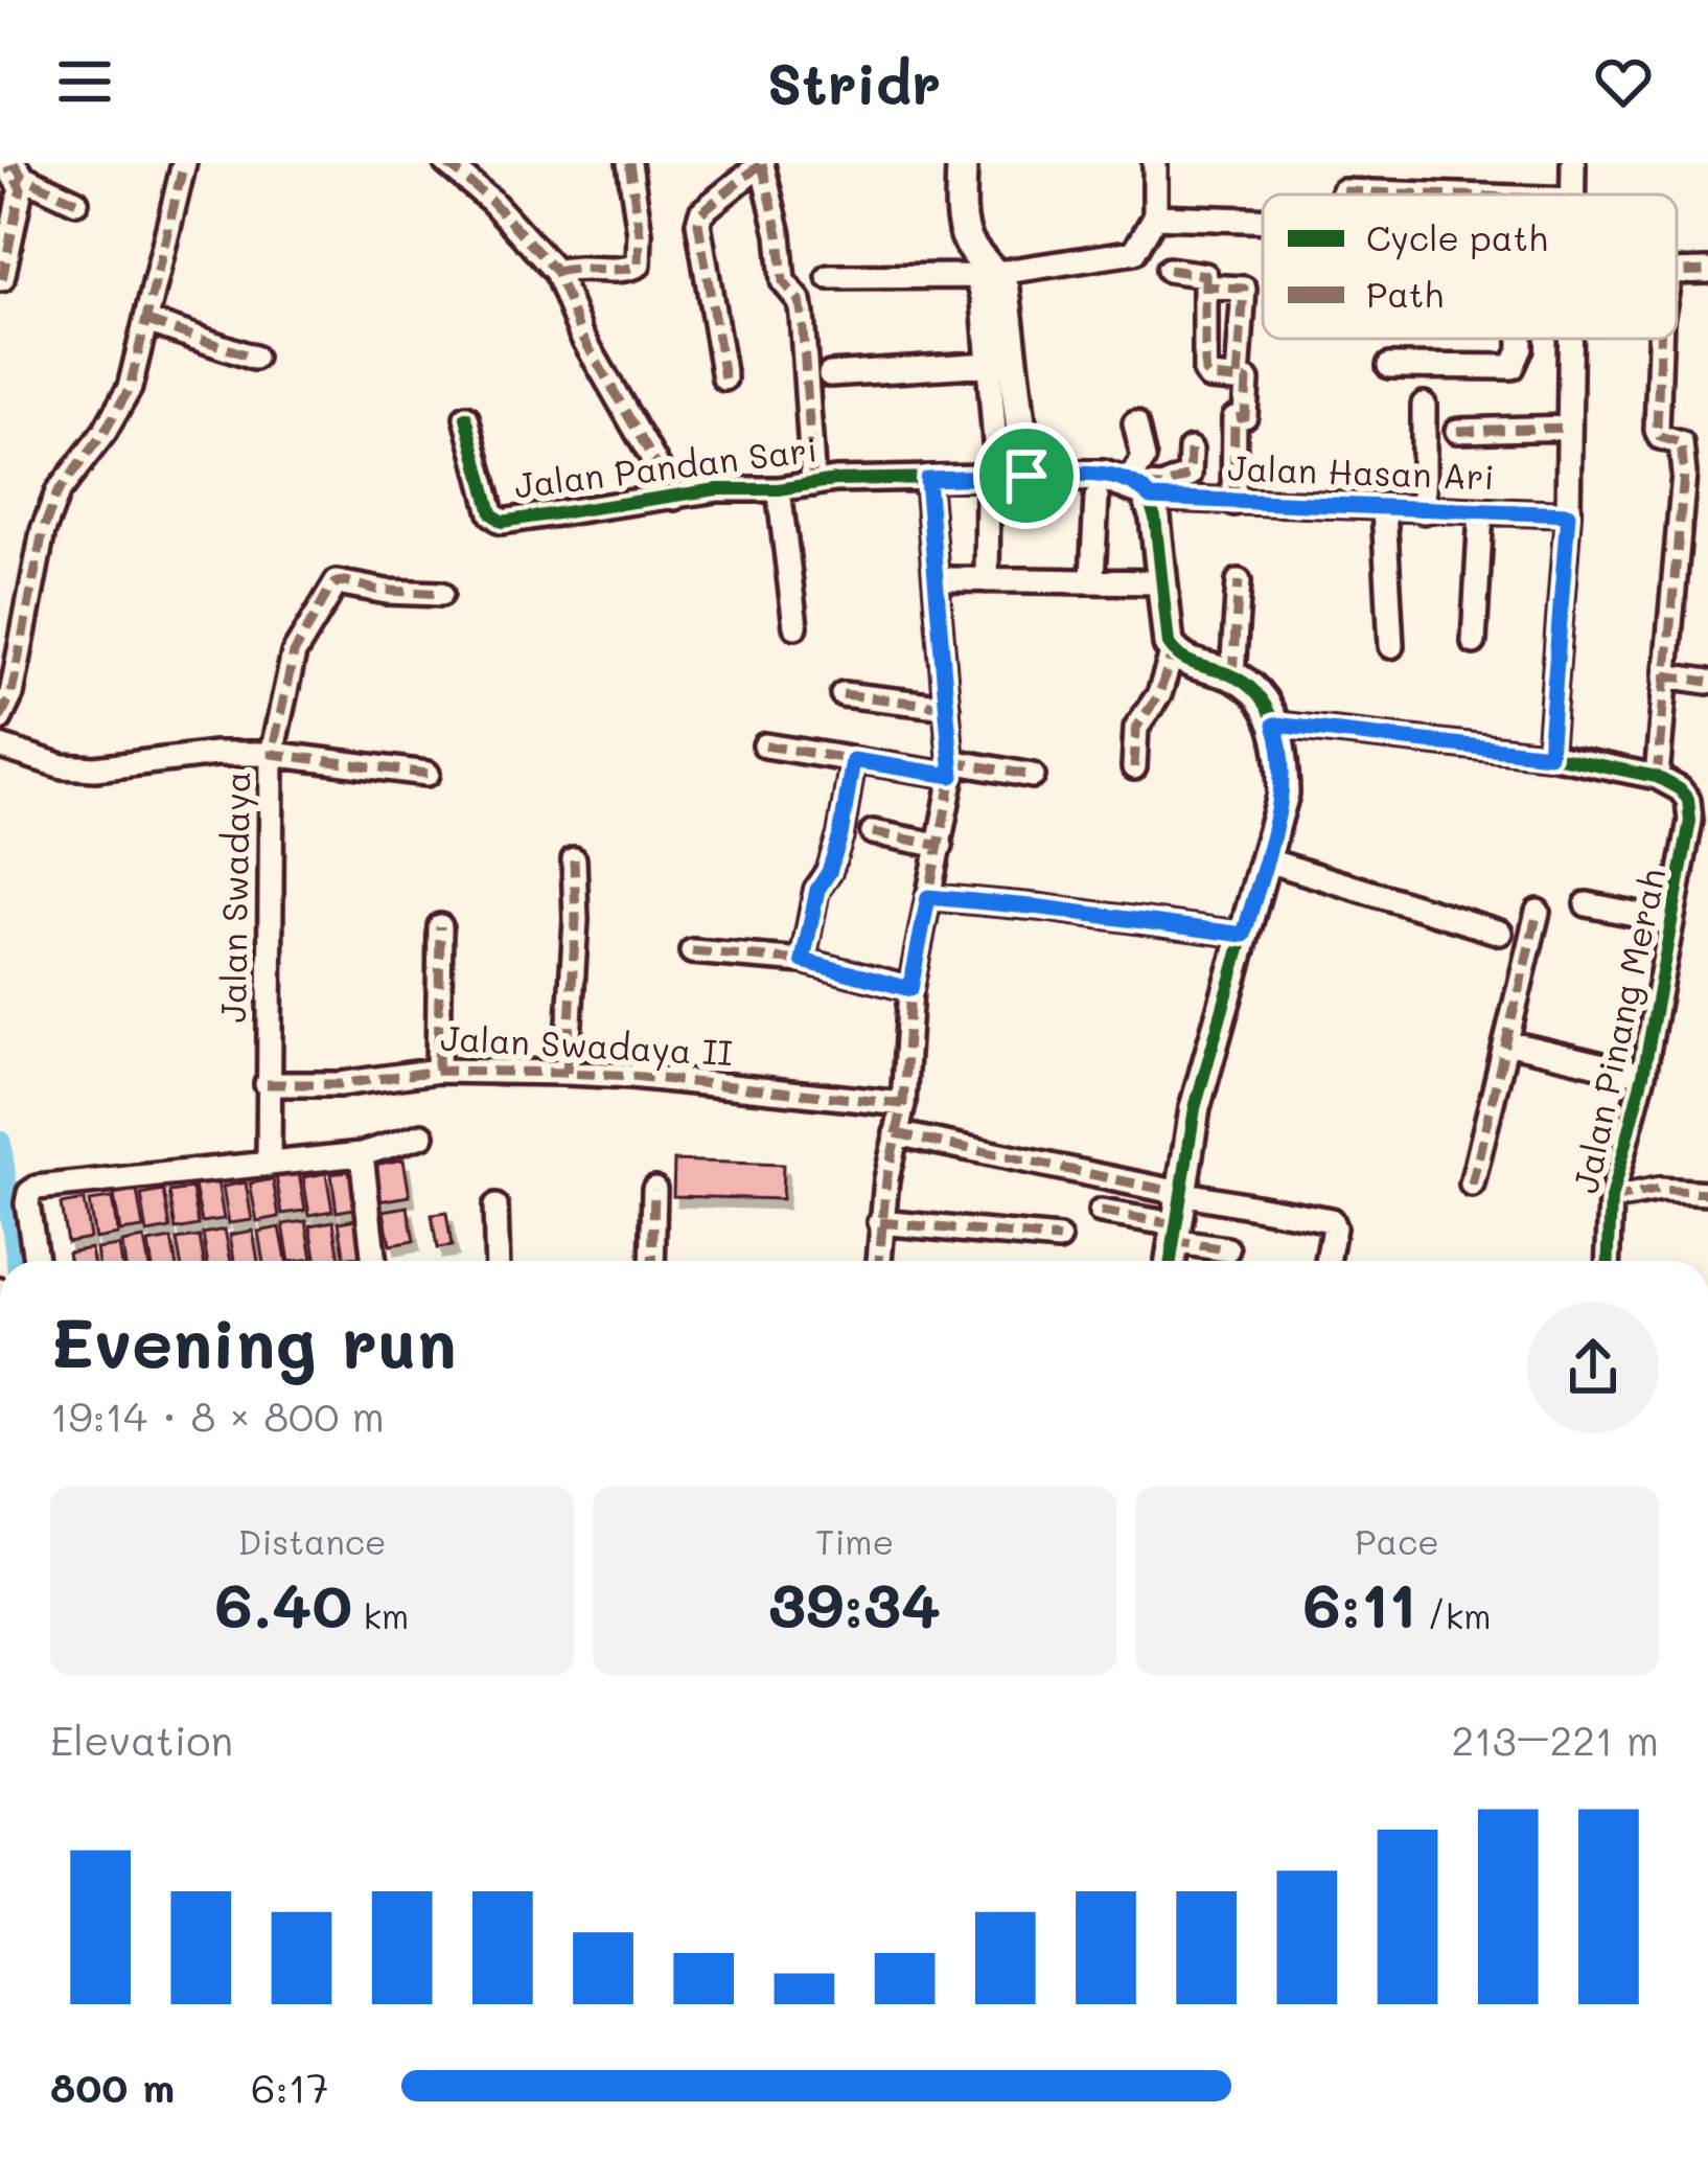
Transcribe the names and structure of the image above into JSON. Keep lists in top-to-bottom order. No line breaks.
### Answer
{"streets":{"street":["Jalan Pandan Sari","Jalan Hasan Ari","Jalan Swadaya","Jalan Pinang Merah","Jalan Swadaya II"]},"crossings":[["Jalan Swadaya","Jalan Swadaya II"]],"legend":["Cycle path","Path"],"page":{"header":"Stridr","heading":["Evening run","19:14 · 8 × 800 m"],"stats":[["Distance","6.40 km"],["Time","39:34"],["Pace","6:11 /km"]],"chart":["Elevation","213–221 m"],"list":[{"name":"800 m","note":"6:17"}]}}
